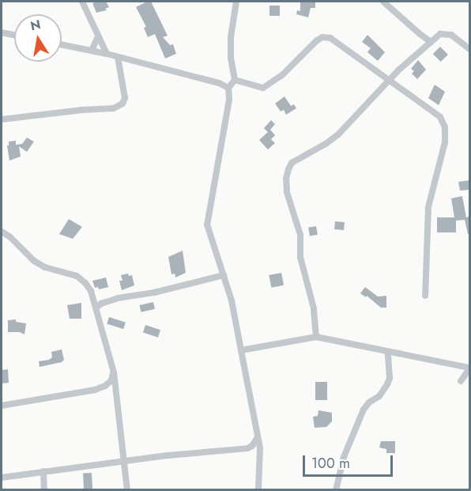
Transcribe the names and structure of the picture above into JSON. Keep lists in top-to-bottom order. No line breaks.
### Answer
{"scale_bar":"100 m","north":"top"}
